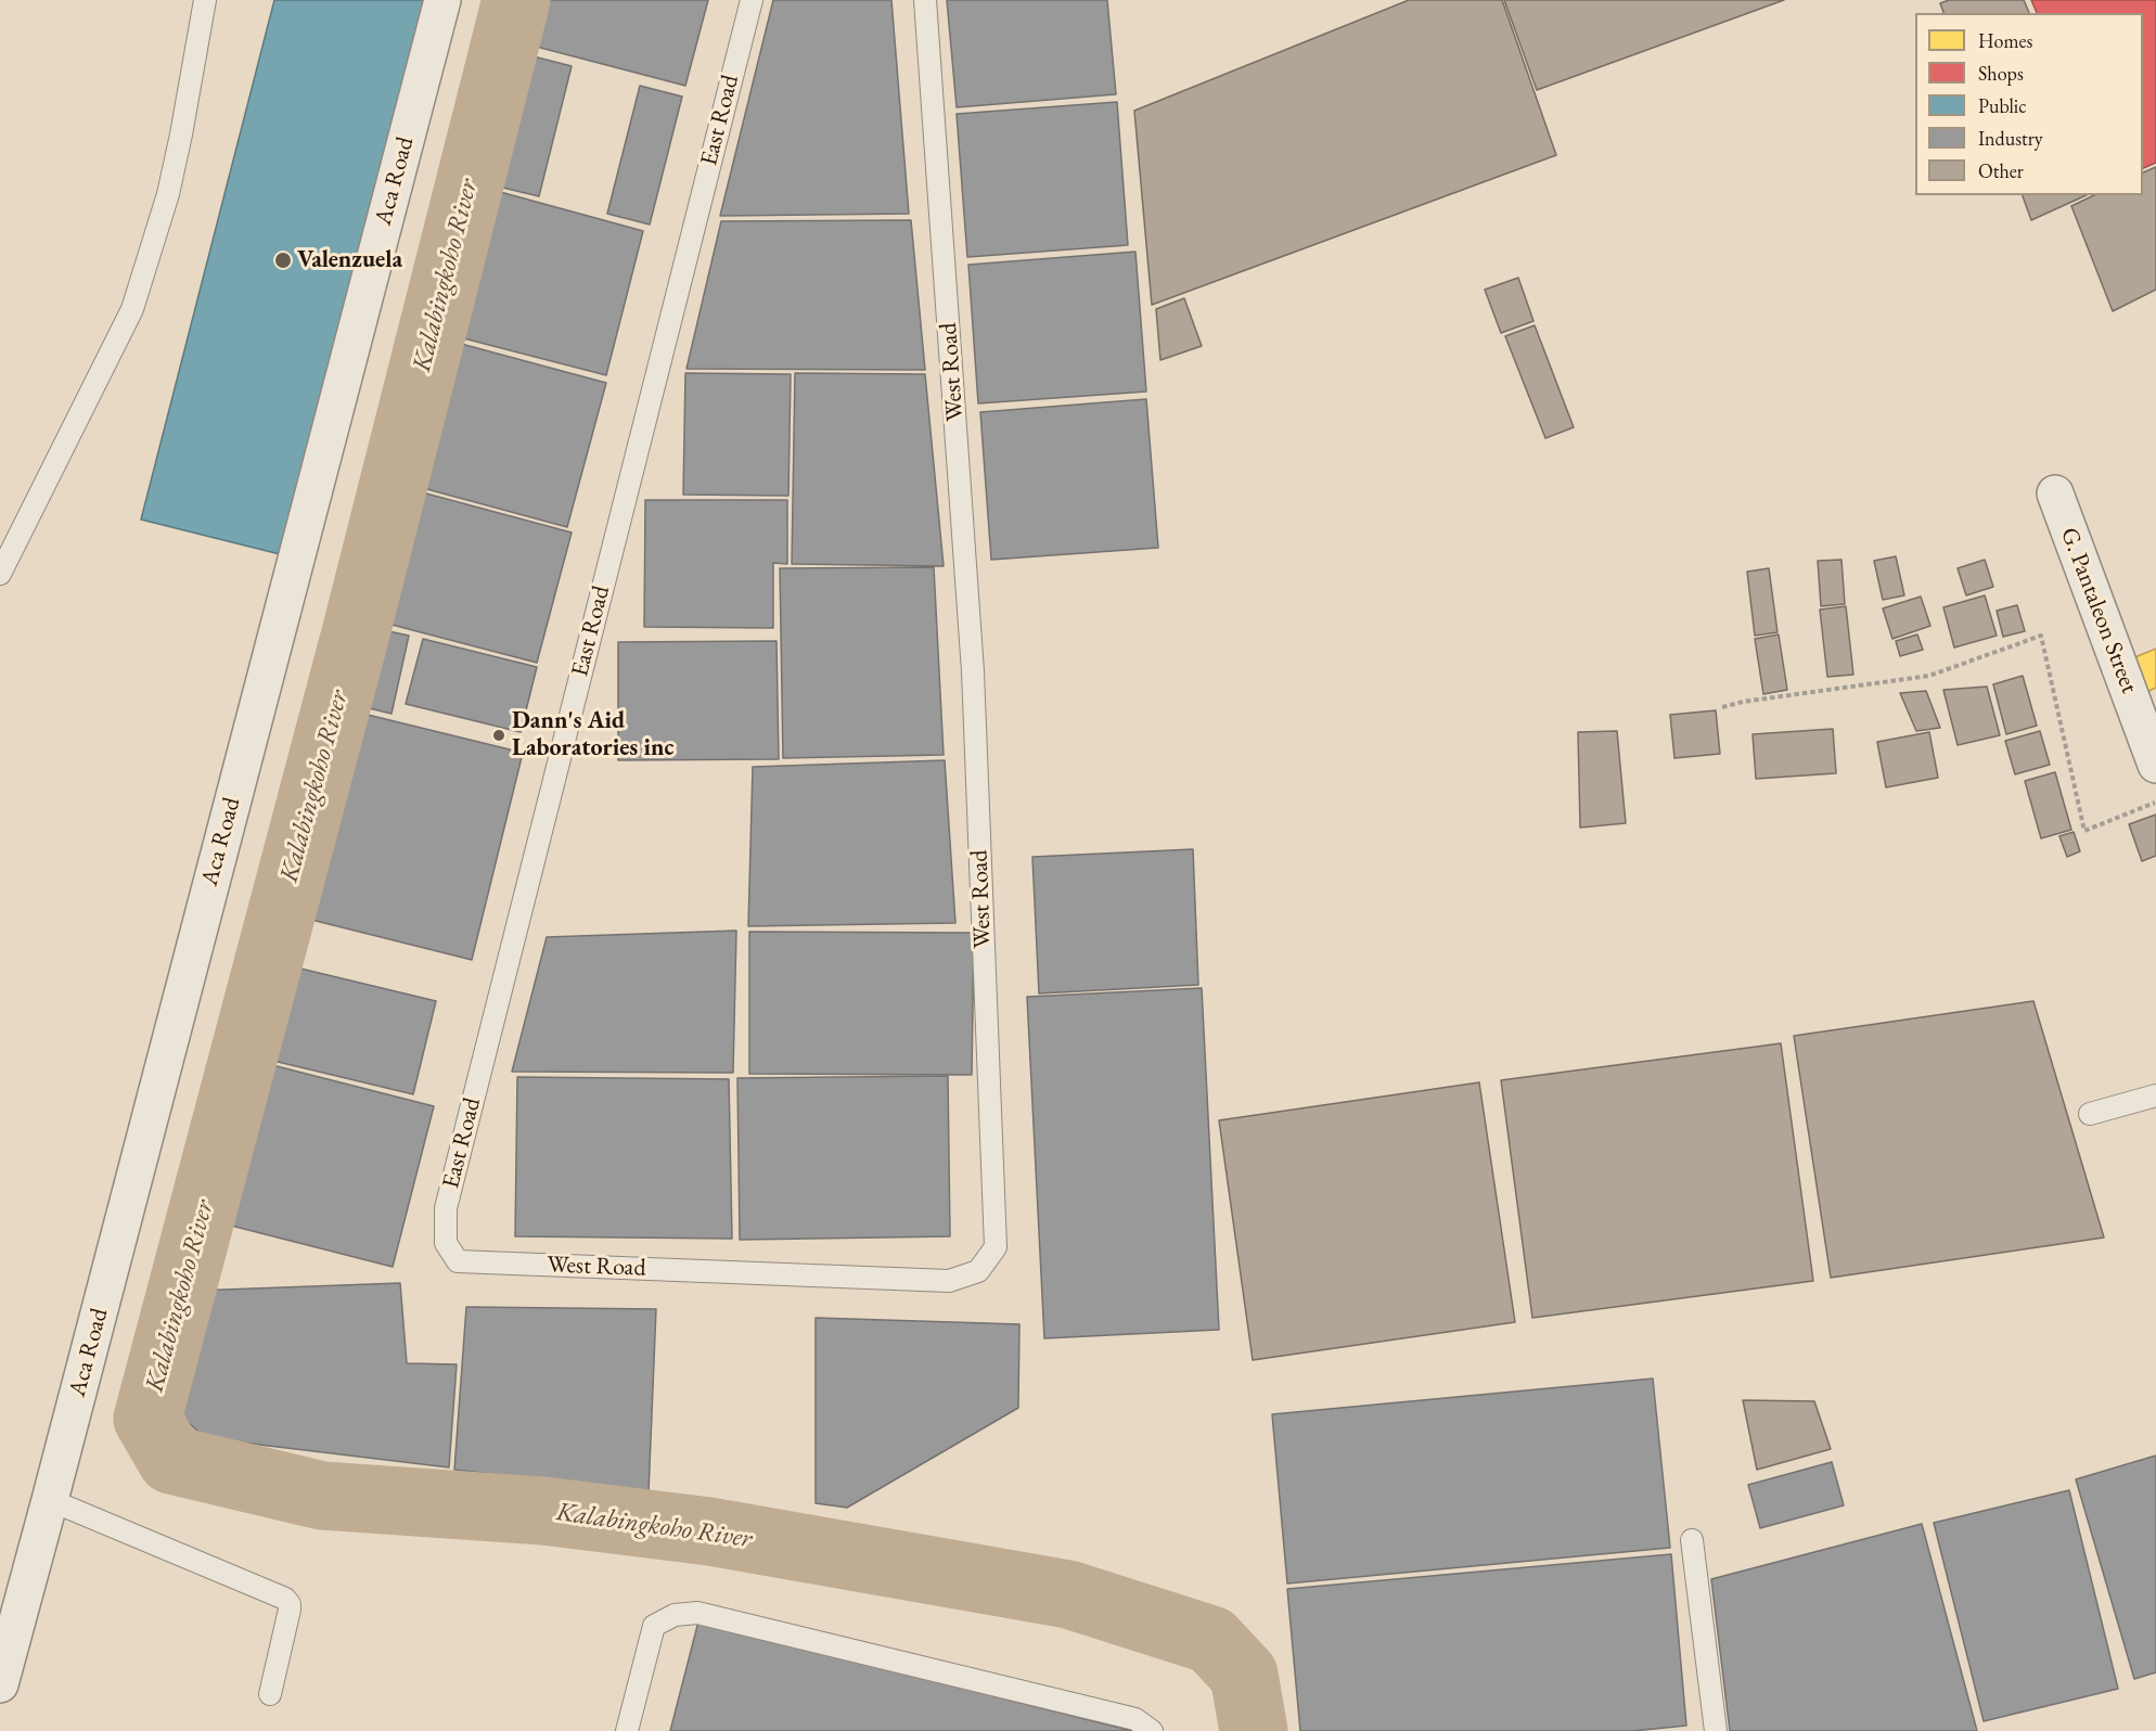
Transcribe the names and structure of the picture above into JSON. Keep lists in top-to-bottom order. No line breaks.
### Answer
{"streets":{"street":["Aca Road","G. Pantaleon Street"],"lane":["East Road","West Road"]},"crossings":[["East Road","West Road"]],"water":["Kalabingkoho River"],"places":["Valenzuela","Dann's Aid Laboratories inc"],"legend":["Homes","Shops","Public","Industry","Other"]}
